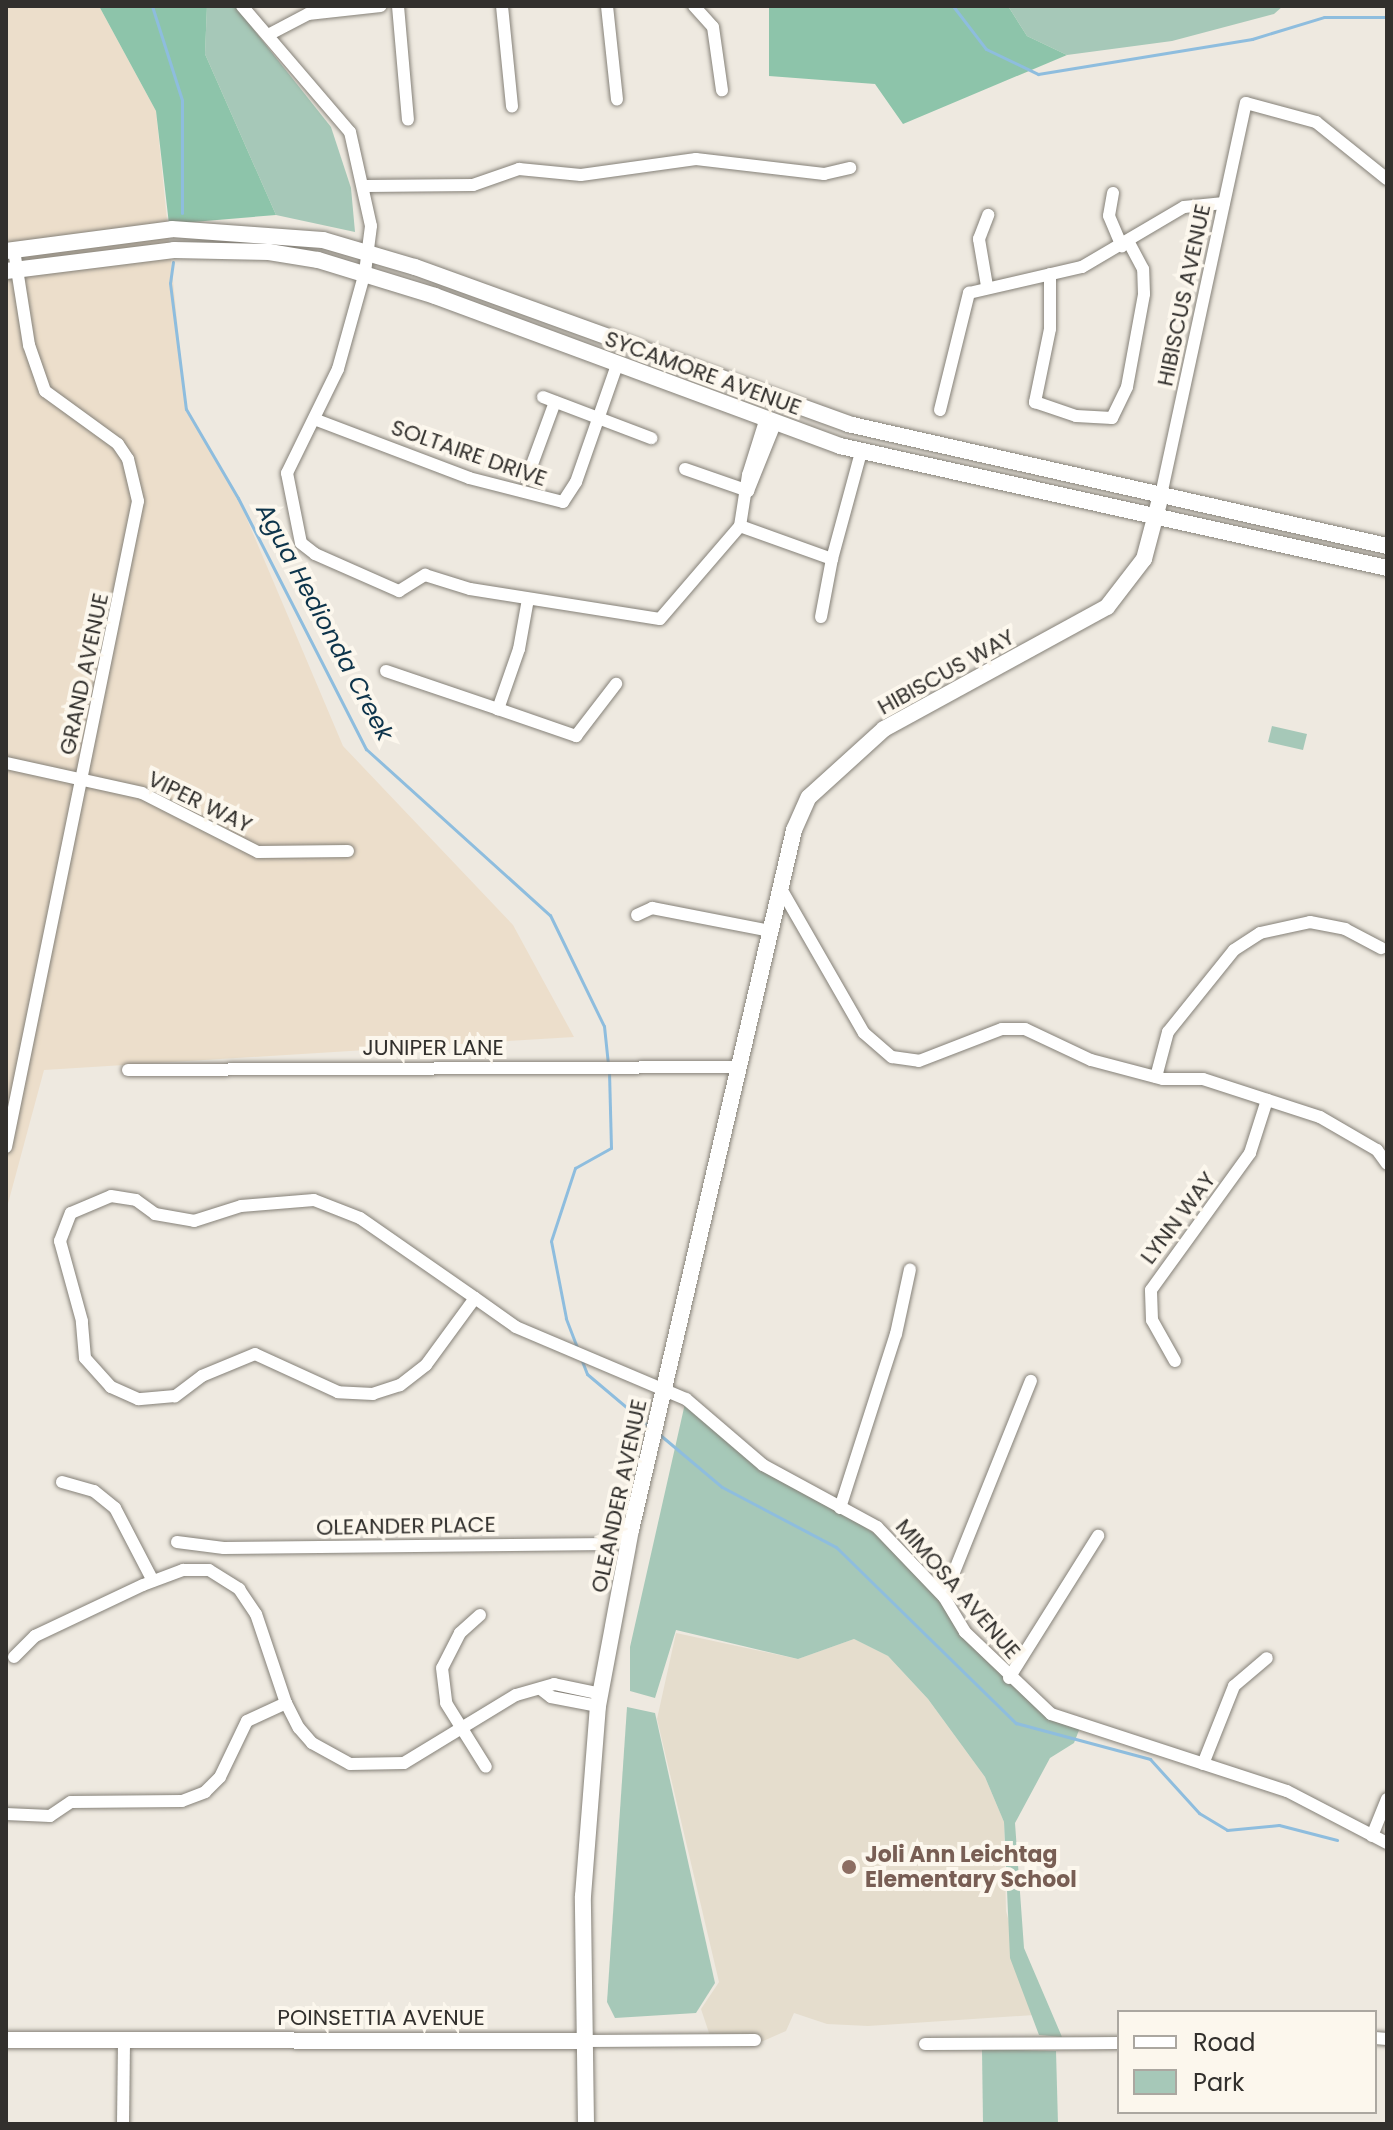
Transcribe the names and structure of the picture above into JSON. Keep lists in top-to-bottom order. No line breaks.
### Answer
{"streets":{"main road":["SYCAMORE AVENUE","HIBISCUS WAY","OLEANDER AVENUE","POINSETTIA AVENUE"],"street":["HIBISCUS AVENUE","SOLTAIRE DRIVE","GRAND AVENUE","VIPER WAY","JUNIPER LANE","LYNN WAY","OLEANDER PLACE","MIMOSA AVENUE"]},"crossings":[["HIBISCUS AVENUE","SYCAMORE AVENUE"],["HIBISCUS AVENUE","HIBISCUS WAY"],["SYCAMORE AVENUE","SOLTAIRE DRIVE"],["SYCAMORE AVENUE","HIBISCUS WAY"],["SYCAMORE AVENUE","GRAND AVENUE"],["HIBISCUS WAY","OLEANDER AVENUE"],["GRAND AVENUE","VIPER WAY"],["JUNIPER LANE","OLEANDER AVENUE"],["OLEANDER AVENUE","OLEANDER PLACE"],["OLEANDER AVENUE","MIMOSA AVENUE"],["OLEANDER AVENUE","POINSETTIA AVENUE"]],"water":["Agua Hedionda Creek"],"places":["Joli Ann Leichtag Elementary School"],"legend":["Road","Park"]}
